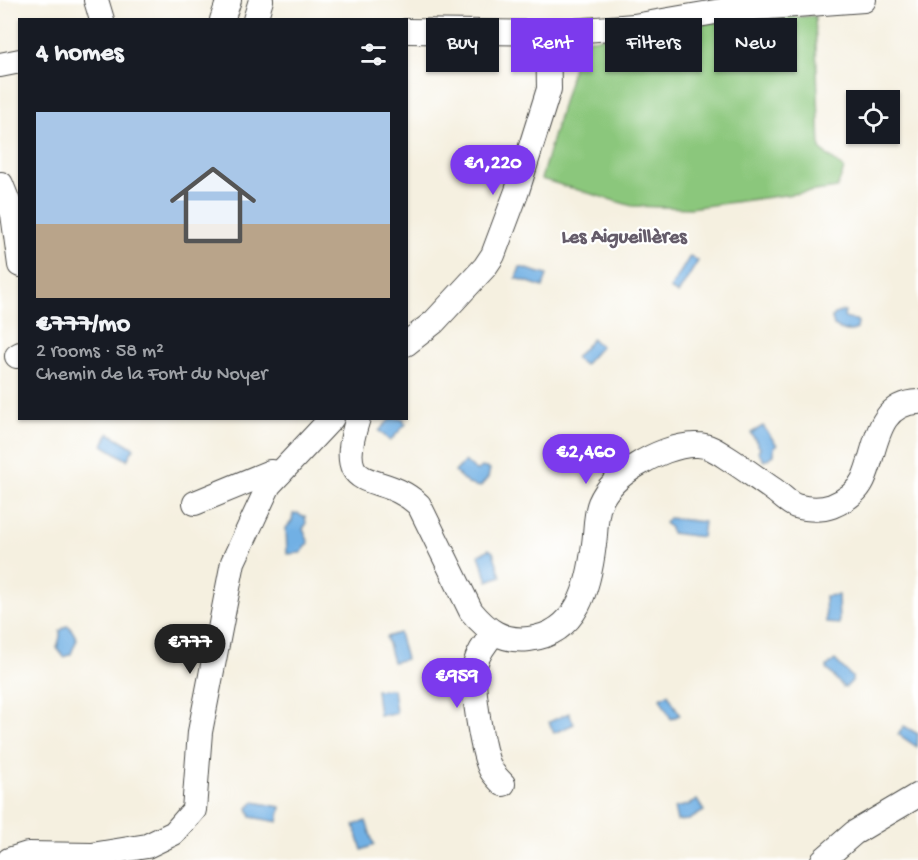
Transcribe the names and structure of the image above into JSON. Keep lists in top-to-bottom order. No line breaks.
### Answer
{"districts":["Les Aigueillères"],"page":{"chip":["Buy","Rent","Filters","New"],"heading":"4 homes","list":[{"name":"€777/mo","note":"2 rooms · 58 m² · Chemin de la Font du Noyer"}],"price":["€1,220","€2,460","€777","€959"]}}
